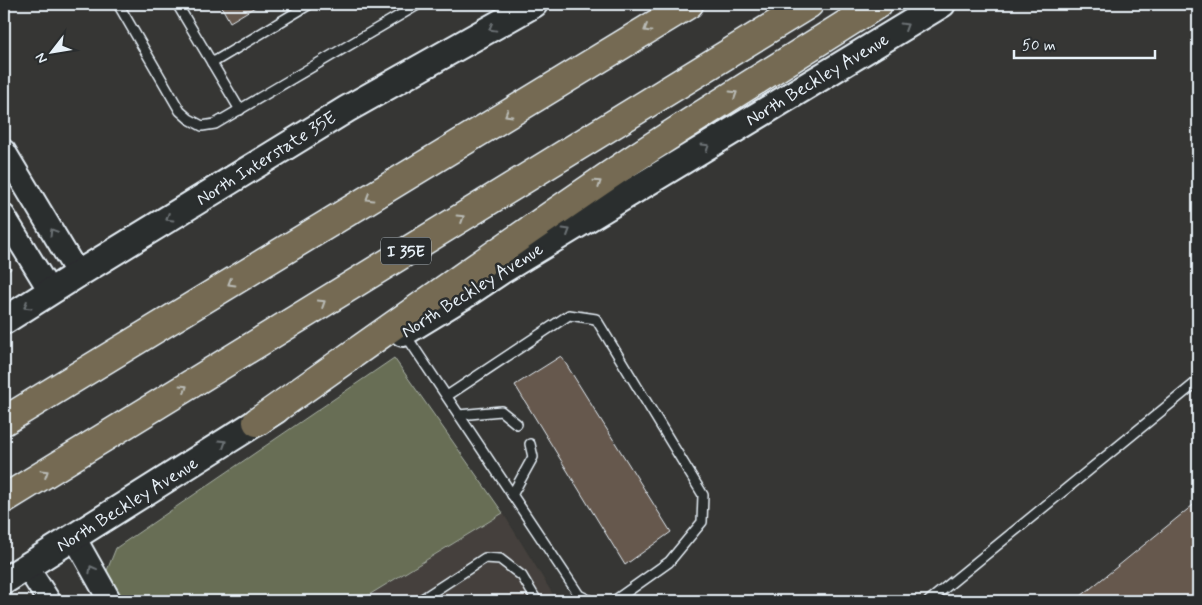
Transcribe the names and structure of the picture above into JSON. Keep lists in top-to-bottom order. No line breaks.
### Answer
{"streets":{"highway":["I 35E"],"main road":["North Beckley Avenue","North Interstate 35E"]},"one_way":["North Beckley Avenue","North Interstate 35E"],"scale_bar":"50 m","north":"bottom left"}
